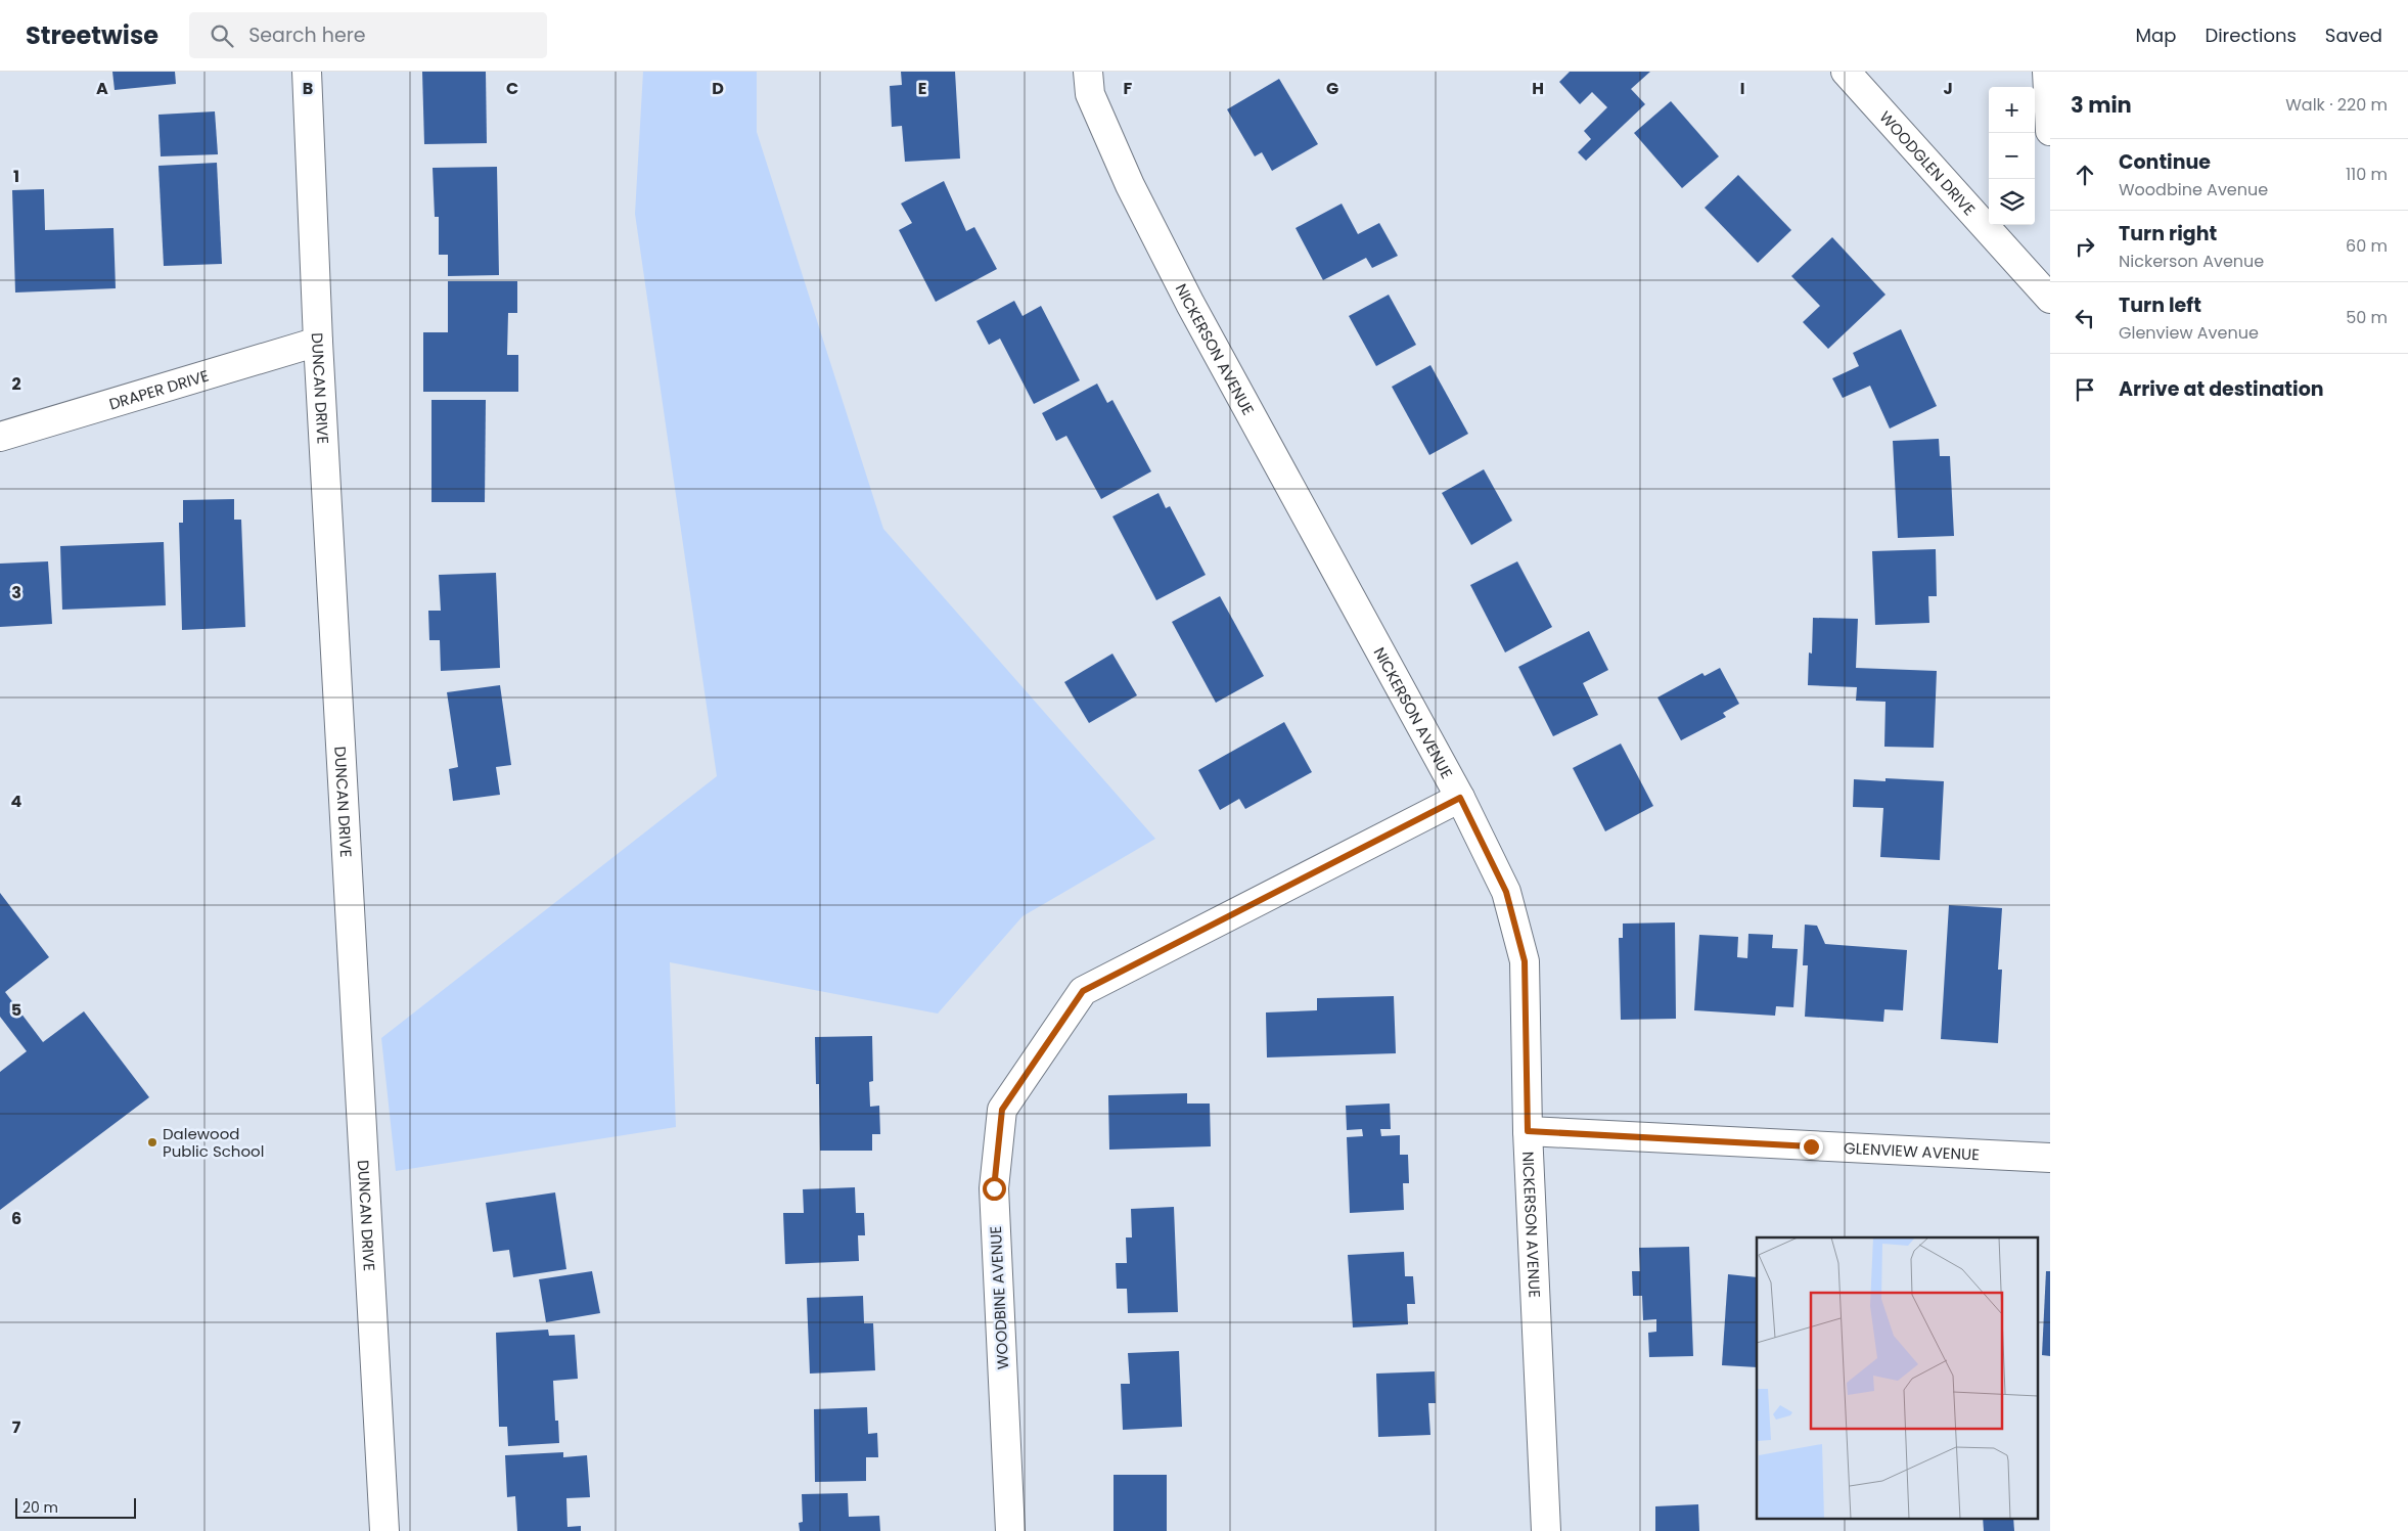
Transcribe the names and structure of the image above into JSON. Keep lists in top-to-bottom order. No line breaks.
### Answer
{"streets":{"street":["WOODGLEN DRIVE","NICKERSON AVENUE","DUNCAN DRIVE","DRAPER DRIVE","GLENVIEW AVENUE","WOODBINE AVENUE"]},"crossings":[["NICKERSON AVENUE","GLENVIEW AVENUE"],["NICKERSON AVENUE","WOODBINE AVENUE"],["DUNCAN DRIVE","DRAPER DRIVE"]],"places":["Dalewood Public School"],"scale_bar":"20 m","page":{"header":"Streetwise","search":"Search here","nav":["Map","Directions","Saved"],"heading":["3 min","Walk · 220 m"],"map_buttons":["+","−"],"list":[["Continue","Woodbine Avenue","110 m"],["Turn right","Nickerson Avenue","60 m"],["Turn left","Glenview Avenue","50 m"],"Arrive at destination"],"scale":"20 m"},"grid":{"columns":["A","B","C","D","E","F","G","H","I","J"],"rows":["1","2","3","4","5","6","7"]}}
